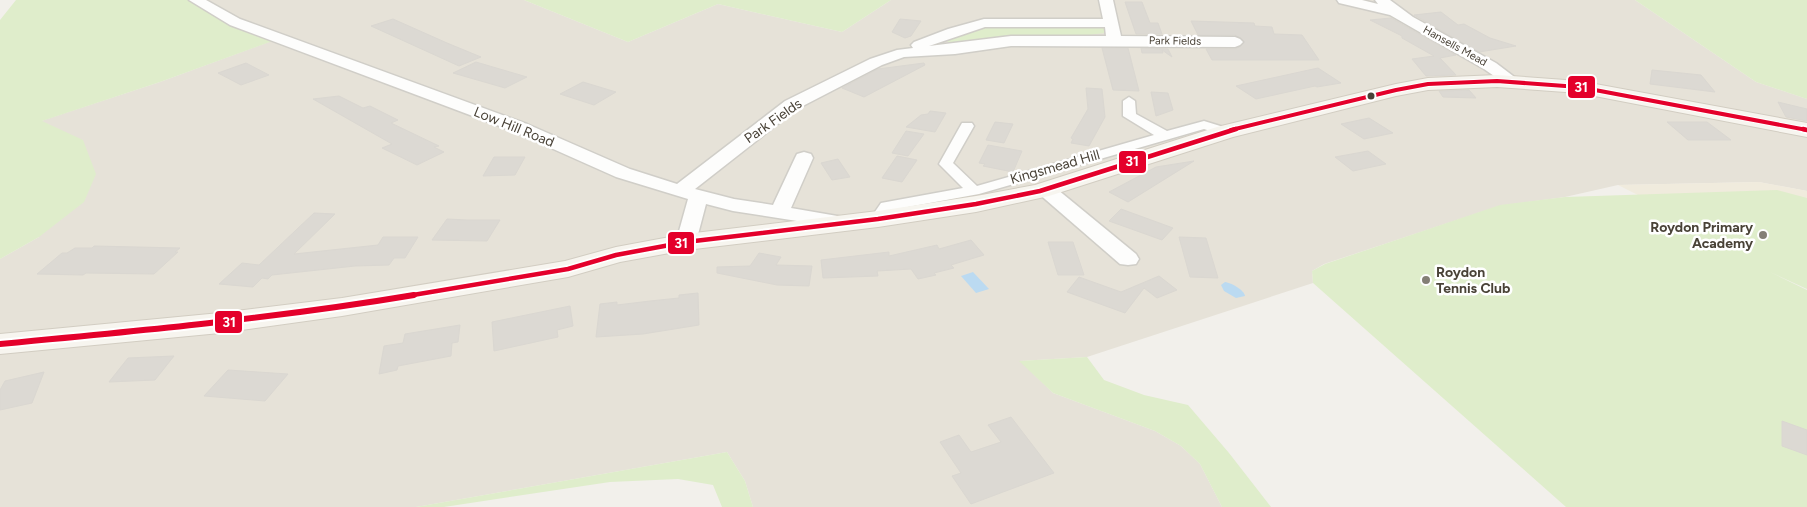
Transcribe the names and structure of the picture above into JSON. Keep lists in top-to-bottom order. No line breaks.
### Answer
{"streets":{"street":["Park Fields","Hansells Mead","Low Hill Road","Kingsmead Hill"]},"crossings":[["Park Fields","Low Hill Road"]],"places":["Roydon Primary Academy","Roydon Tennis Club"],"lines":["transit line 31"]}
